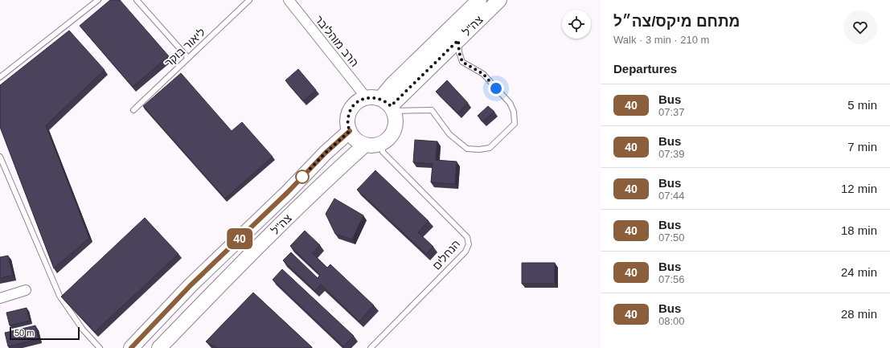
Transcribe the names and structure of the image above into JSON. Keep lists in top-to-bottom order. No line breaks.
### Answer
{"streets":{"main road":["צה\"ל"],"street":["הרב מוהליבר"],"lane":["ליאור בוקר","הנחלים"]},"crossings":[["צה\"ל","הרב מוהליבר"],["צה\"ל","הנחלים"],["הרב מוהליבר","הנחלים"]],"lines":["bus line 40"],"scale_bar":"50 m","page":{"on_map":"40","heading":[["מתחם מיקס/צה״ל","Walk · 3 min · 210 m"],"Departures"],"list":[{"mark":"40","name":"Bus","note":"07:37","value":"5 min"},{"mark":"40","name":"Bus","note":"07:39","value":"7 min"},{"mark":"40","name":"Bus","note":"07:44","value":"12 min"},{"mark":"40","name":"Bus","note":"07:50","value":"18 min"},{"mark":"40","name":"Bus","note":"07:56","value":"24 min"},{"mark":"40","name":"Bus","note":"08:00","value":"28 min"}],"scale":"50 m"}}
